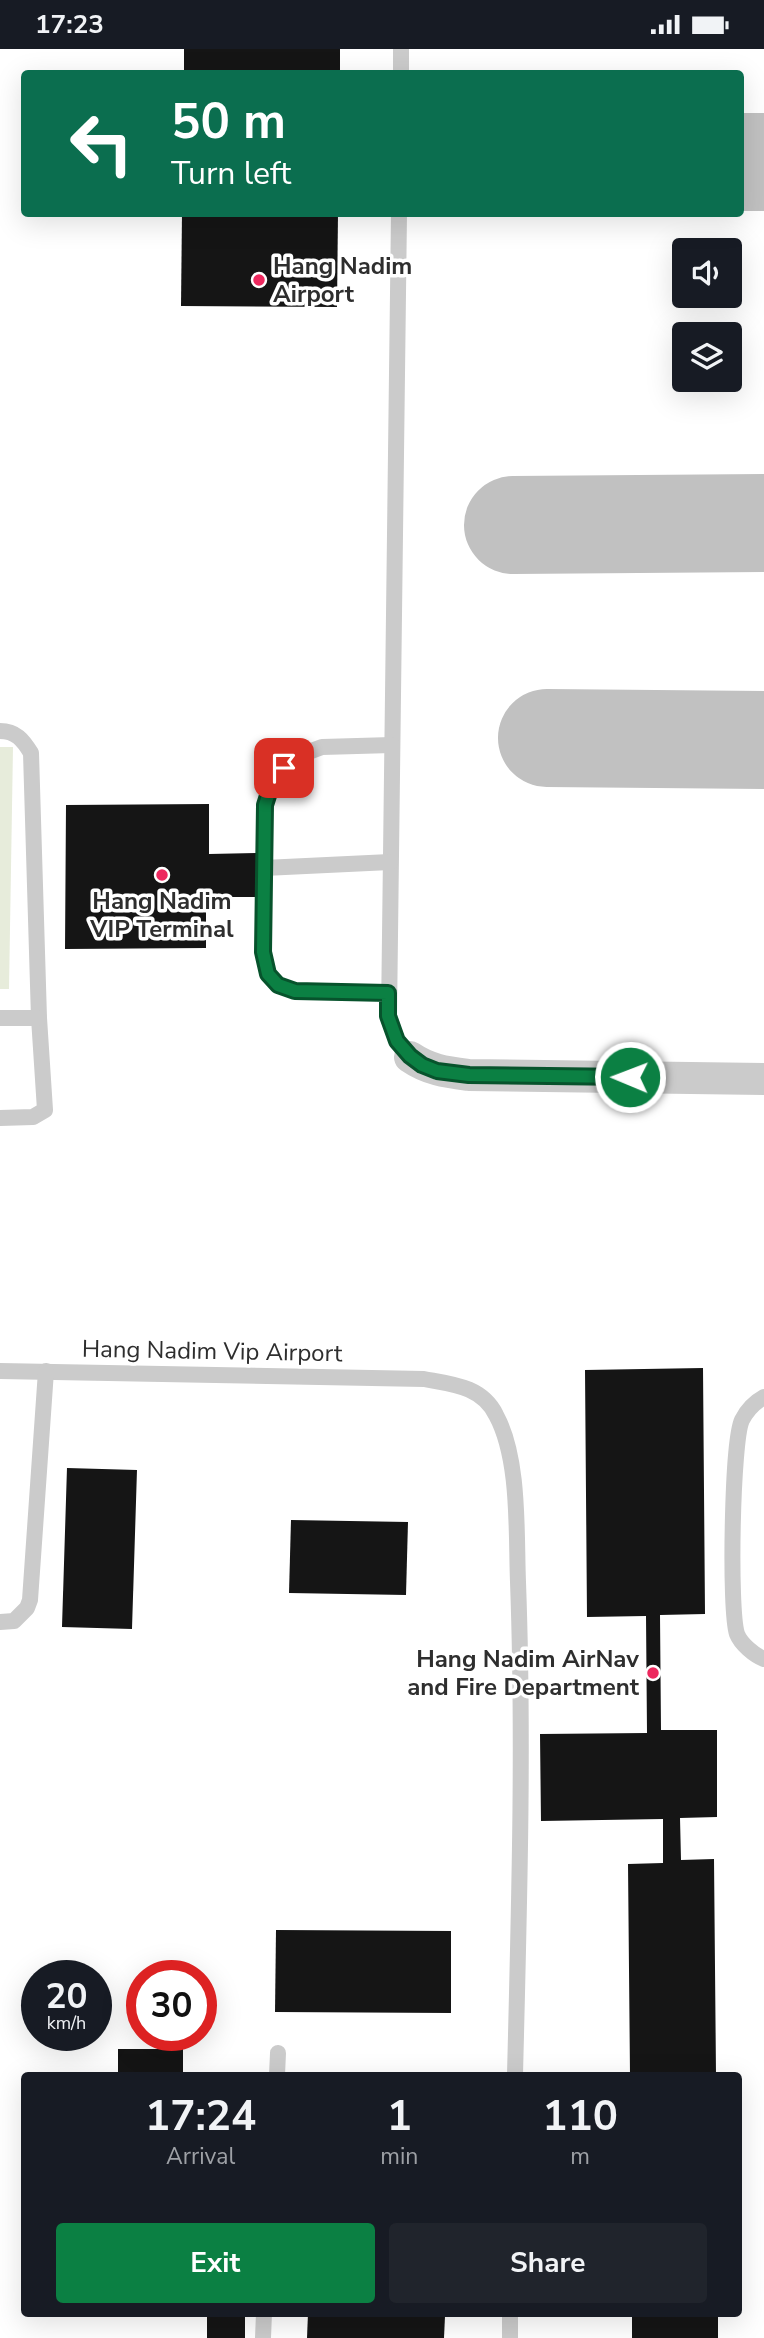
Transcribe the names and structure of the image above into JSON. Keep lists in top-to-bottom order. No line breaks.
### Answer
{"streets":{"lane":["Hang Nadim Vip Airport"]},"places":["Hang Nadim Airport","Hang Nadim VIP Terminal","Hang Nadim AirNav and Fire Department"],"page":{"status":"17:23","turn":["50 m","Turn left"],"speed":"20 km/h","limit":"30","eta":["17:24","Arrival","1","min","110","m"],"buttons":["Exit","Share"]}}
